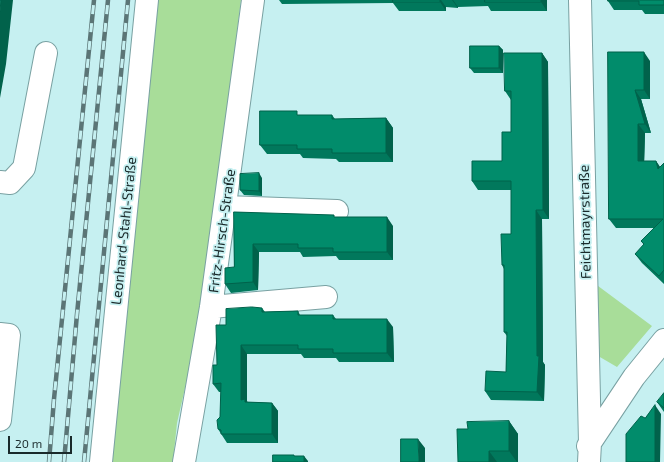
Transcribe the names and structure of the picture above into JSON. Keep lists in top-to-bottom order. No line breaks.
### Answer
{"streets":{"street":["Feichtmayrstraße","Leonhard-Stahl-Straße","Fritz-Hirsch-Straße"]},"scale_bar":"20 m"}
